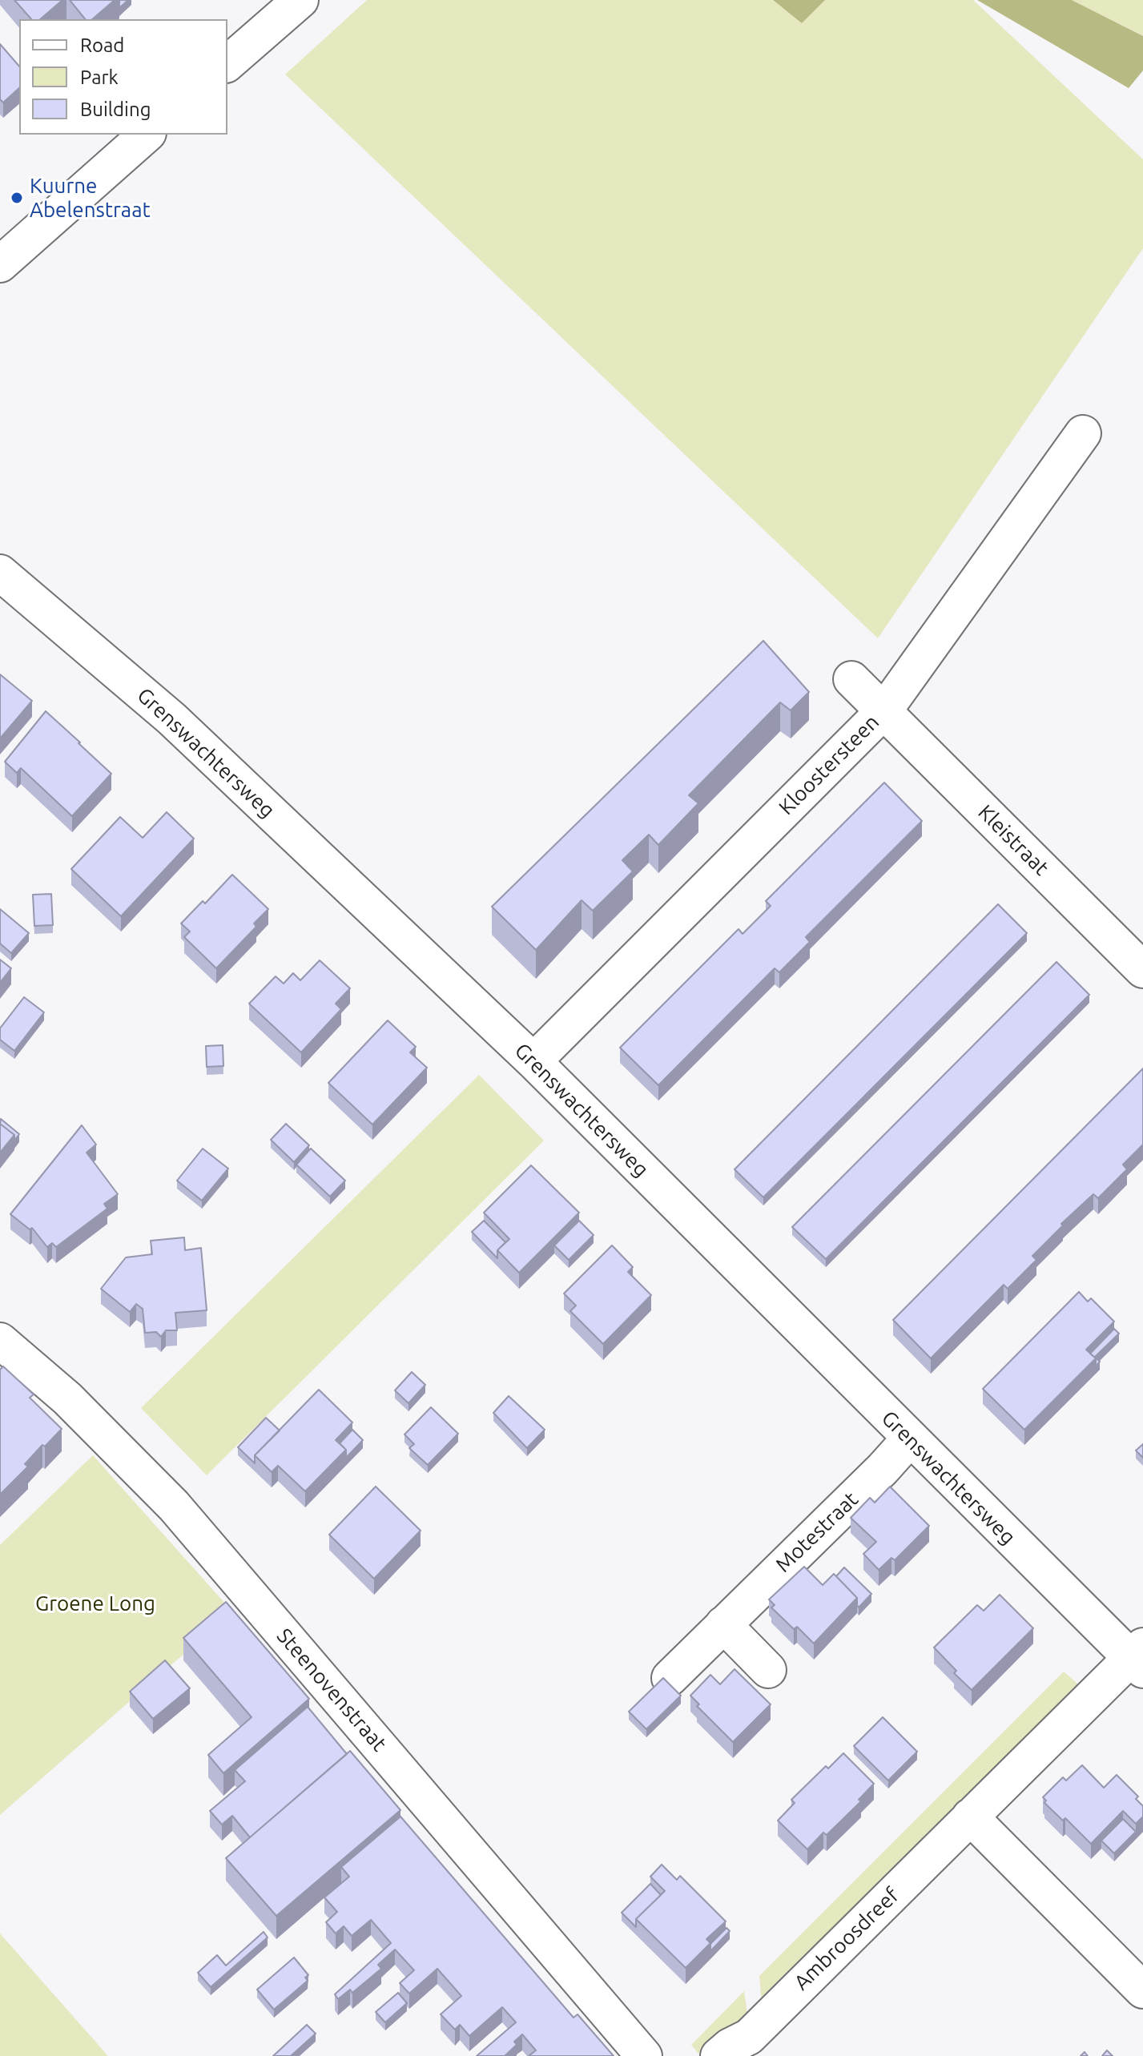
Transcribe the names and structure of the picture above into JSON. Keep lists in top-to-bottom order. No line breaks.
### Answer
{"streets":{"street":["Grenswachtersweg","Kloostersteen","Kleistraat","Motestraat","Steenovenstraat","Ambroosdreef"]},"crossings":[["Grenswachtersweg","Kloostersteen"],["Grenswachtersweg","Motestraat"],["Grenswachtersweg","Ambroosdreef"],["Kloostersteen","Kleistraat"]],"parks":["Groene Long"],"places":["Kuurne Abelenstraat"],"legend":["Road","Park","Building"]}
